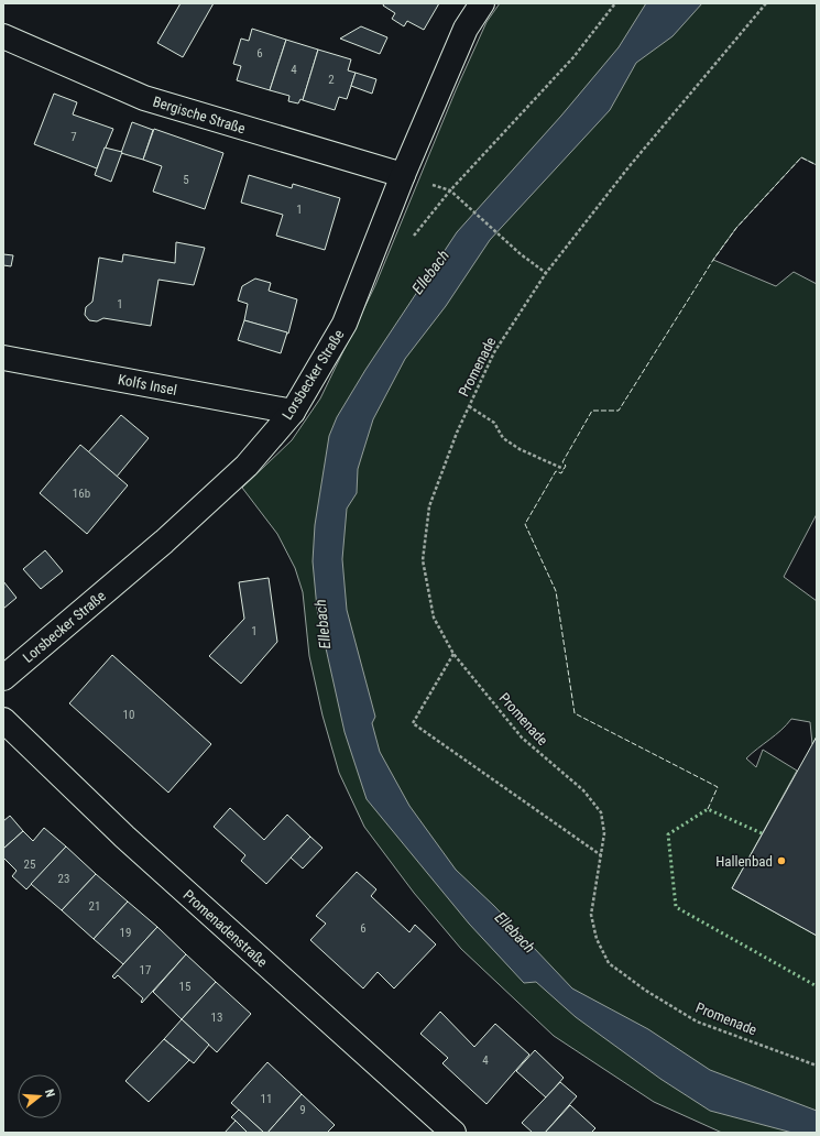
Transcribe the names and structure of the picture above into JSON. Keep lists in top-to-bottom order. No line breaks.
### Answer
{"streets":{"street":["Bergische Straße","Lorsbecker Straße","Kolfs Insel","Promenadenstraße"],"path":["Promenade"]},"crossings":[["Bergische Straße","Lorsbecker Straße"],["Lorsbecker Straße","Kolfs Insel"]],"water":["Ellebach"],"places":["Hallenbad"],"house_numbers":["6","4","2","7","5","1","1","16b","1","10","25","23","21","6","19","17","15","13","4","11","9"],"north":"right"}
